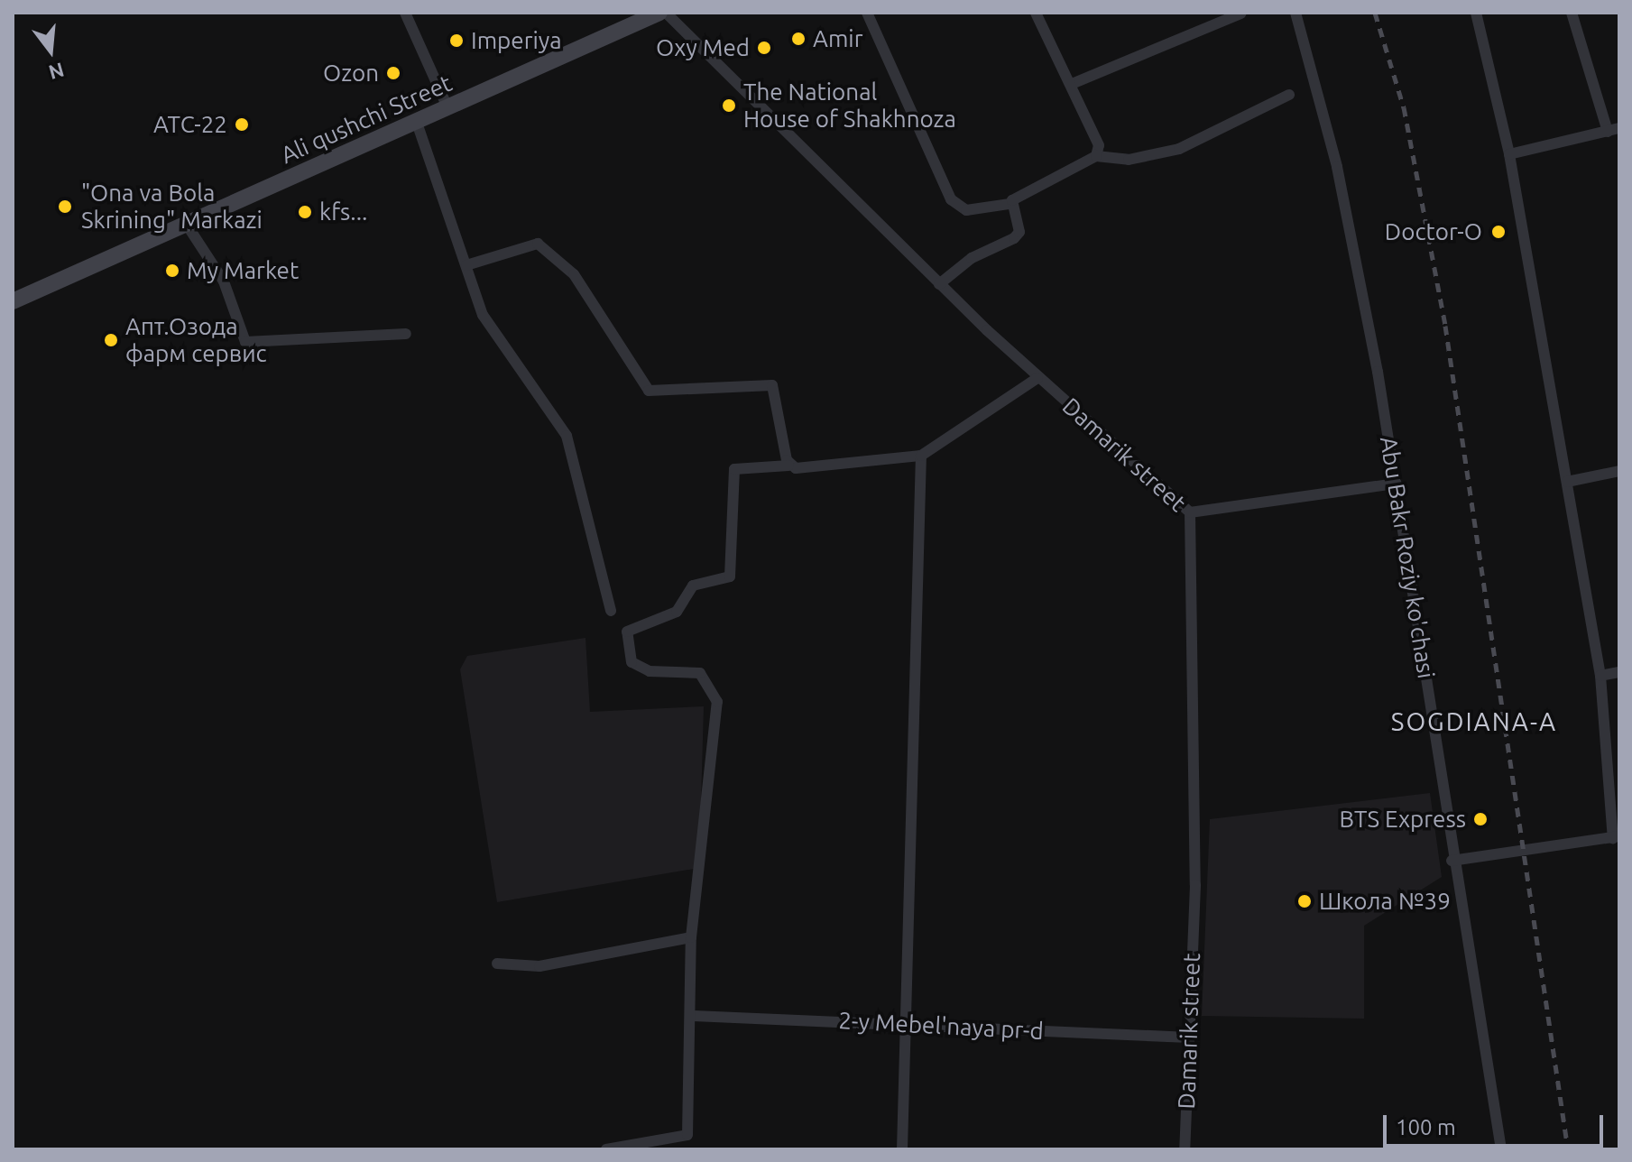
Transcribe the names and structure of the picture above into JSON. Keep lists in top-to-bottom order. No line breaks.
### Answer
{"streets":{"main road":["Ali qushchi Street"],"street":["Damarik street","Abu Bakr Roziy ko'chasi","2-y Mebel'naya pr-d"]},"crossings":[["Ali qushchi Street","Damarik street"],["Damarik street","2-y Mebel'naya pr-d"]],"districts":["SOGDIANA-А"],"places":["Amir","Imperiya","Oxy Med","Ozon","The National House of Shakhnoza","АТС-22","\"Ona va Bola Skrining\" Markazi","kfs...","Doctor-O","My Market","Апт.Озода фарм сервис","BTS Express","Школа №39"],"scale_bar":"100 m","north":"bottom"}
